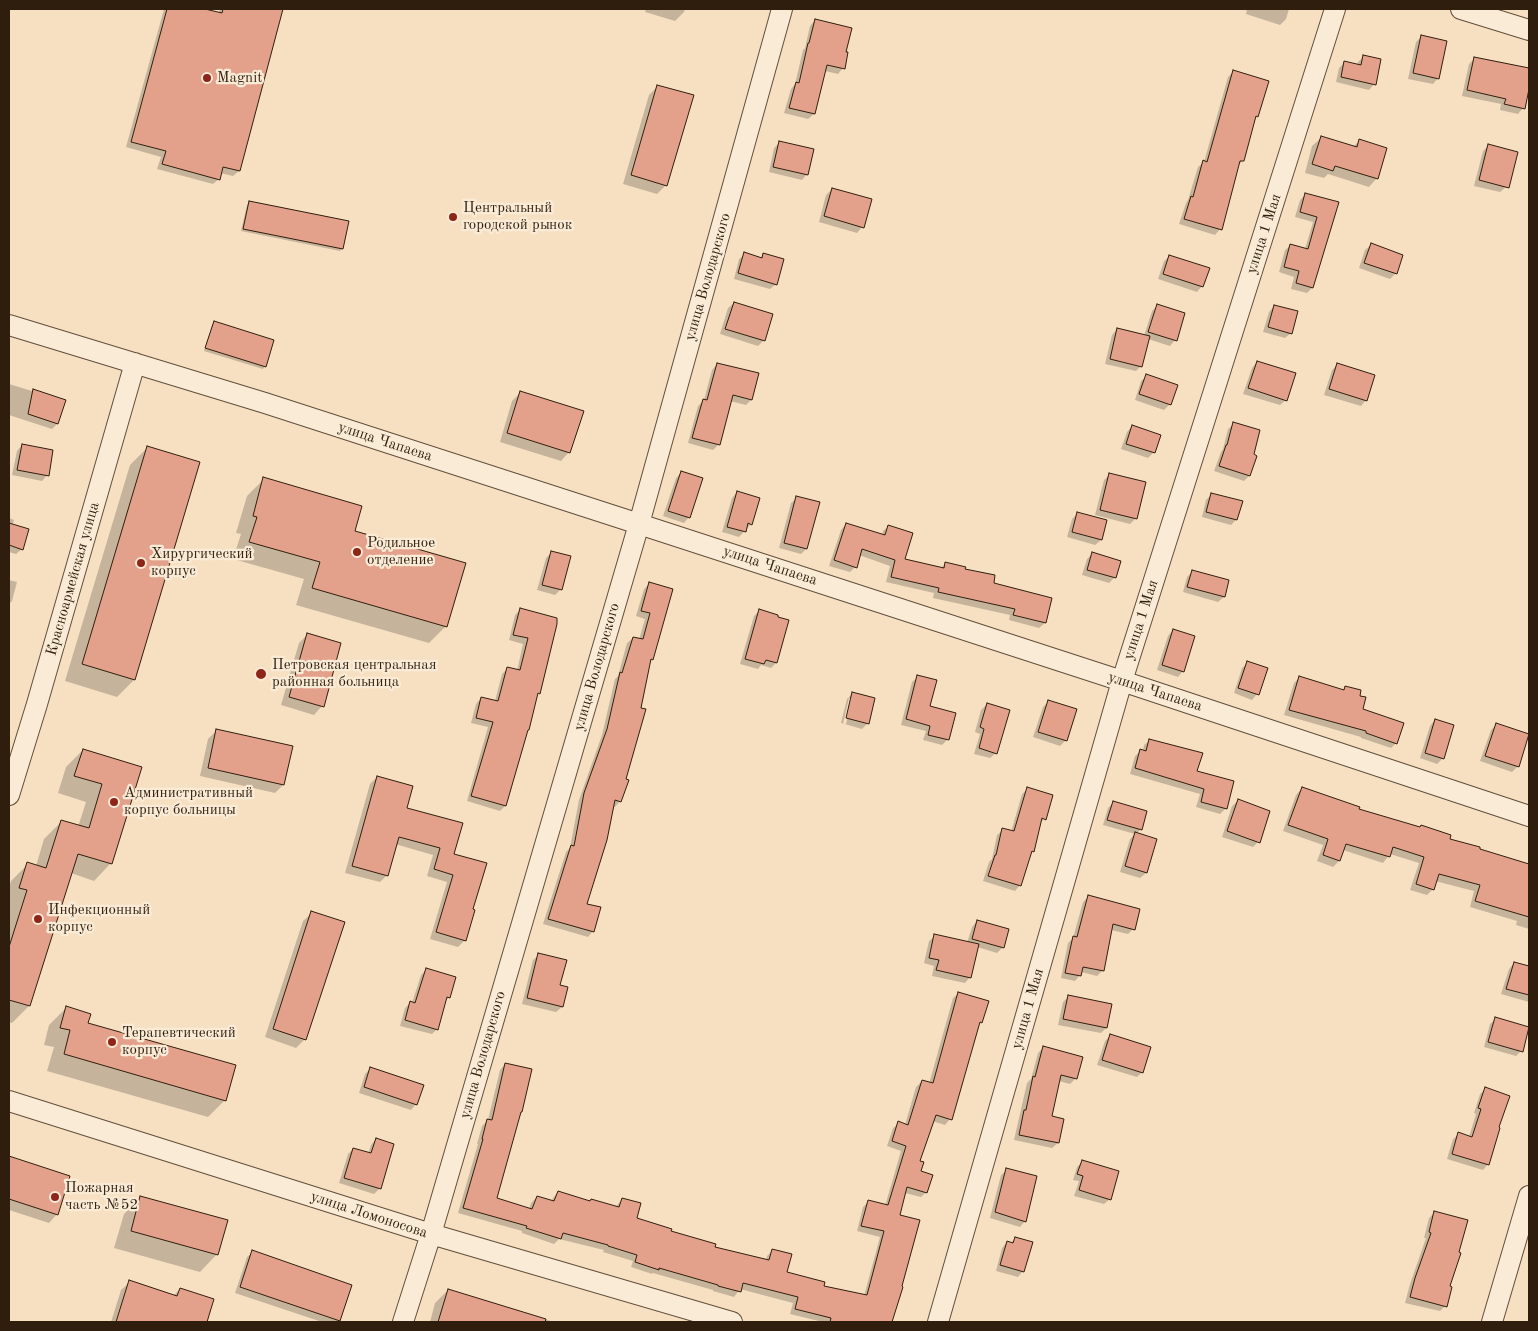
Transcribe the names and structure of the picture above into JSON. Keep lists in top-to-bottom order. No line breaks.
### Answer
{"streets":{"street":["улица 1 Мая","улица Володарского","улица Чапаева","Красноармейская улица","улица Ломоносова"]},"crossings":[["улица 1 Мая","улица Чапаева"],["улица Володарского","улица Чапаева"],["улица Володарского","улица Ломоносова"],["улица Чапаева","Красноармейская улица"]],"places":["Magnit","Центральный городской рынок","Родильное отделение","Хирургический корпус","Петровская центральная районная больница","Административный корпус больницы","Инфекционный корпус","Терапевтический корпус","Пожарная часть №52"]}
